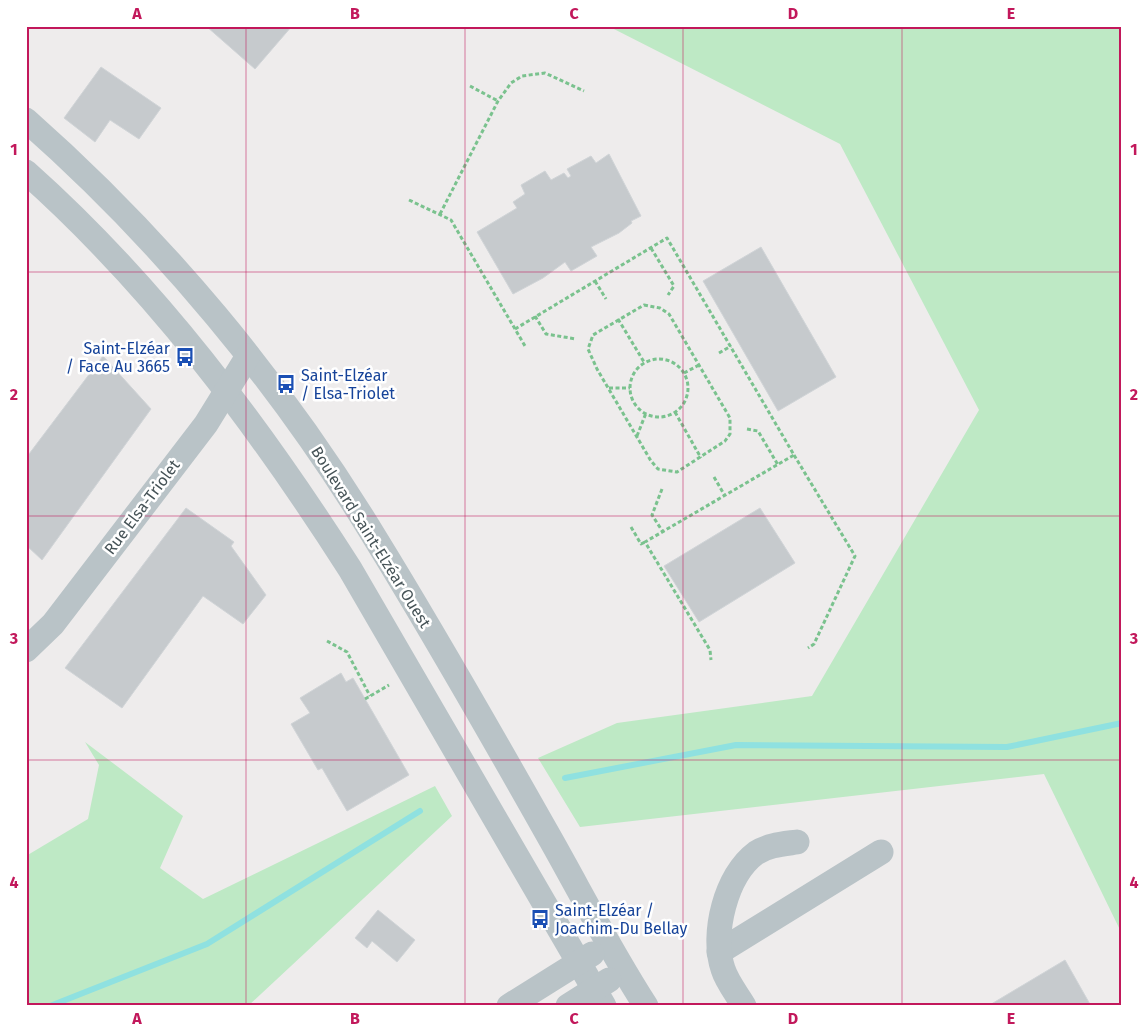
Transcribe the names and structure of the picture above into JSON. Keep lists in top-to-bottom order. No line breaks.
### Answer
{"streets":{"street":["Rue Elsa-Triolet","Boulevard Saint-Elzéar Ouest"]},"crossings":[["Rue Elsa-Triolet","Boulevard Saint-Elzéar Ouest"]],"places":{"bus stop":["Saint-Elzéar / Face Au 3665","Saint-Elzéar / Elsa-Triolet","Saint-Elzéar / Joachim-Du Bellay"]},"grid":{"columns":["A","B","C","D","E"],"rows":["1","2","3","4"]}}
